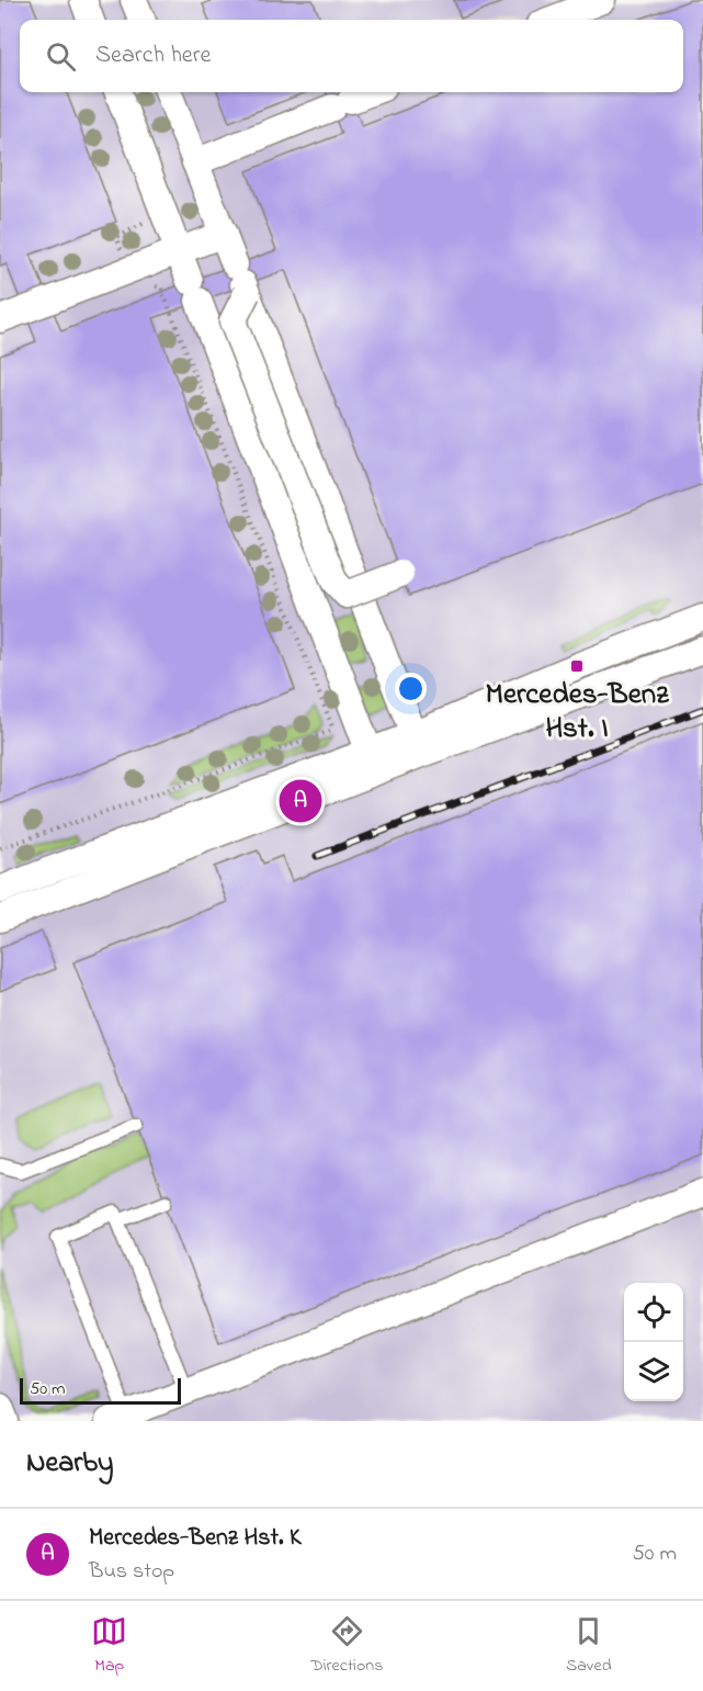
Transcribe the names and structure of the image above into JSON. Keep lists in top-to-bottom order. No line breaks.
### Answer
{"places":{"transit":["Mercedes-Benz Hst. I"]},"scale_bar":"50 m","page":{"search":"Search here","pins":"A","scale":"50 m","heading":"Nearby","list":[{"mark":"A","name":"Mercedes-Benz Hst. K","note":"Bus stop","value":"50 m"}],"nav":["Map","Directions","Saved"]}}
